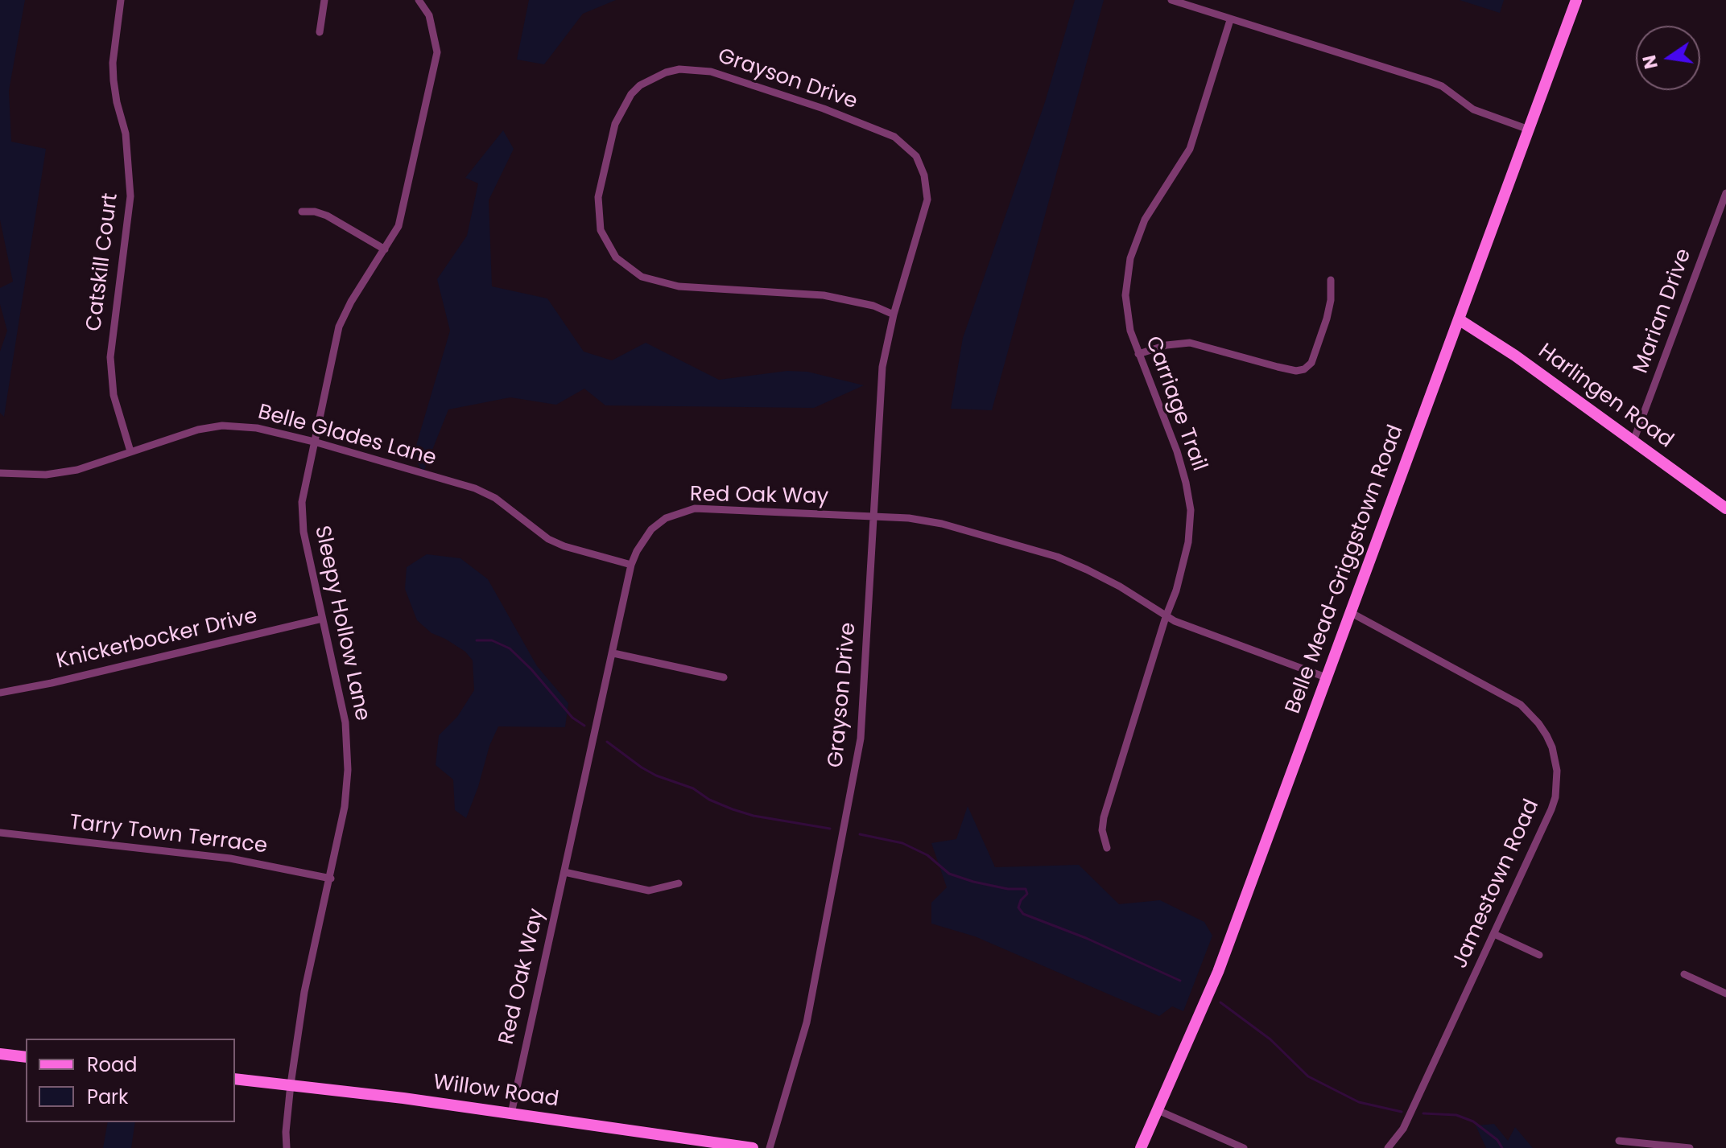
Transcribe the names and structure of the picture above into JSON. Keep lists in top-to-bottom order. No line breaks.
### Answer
{"streets":{"street":["Grayson Drive","Catskill Court","Marian Drive","Harlingen Road","Carriage Trail","Belle Glades Lane","Red Oak Way","Belle Mead-Griggstown Road","Sleepy Hollow Lane","Knickerbocker Drive","Tarry Town Terrace","Jamestown Road","Willow Road"]},"crossings":[["Grayson Drive","Red Oak Way"],["Catskill Court","Belle Glades Lane"],["Marian Drive","Harlingen Road"],["Harlingen Road","Belle Mead-Griggstown Road"],["Carriage Trail","Red Oak Way"],["Belle Glades Lane","Red Oak Way"],["Belle Glades Lane","Sleepy Hollow Lane"],["Red Oak Way","Belle Mead-Griggstown Road"],["Red Oak Way","Willow Road"],["Belle Mead-Griggstown Road","Jamestown Road"],["Sleepy Hollow Lane","Knickerbocker Drive"],["Sleepy Hollow Lane","Tarry Town Terrace"],["Sleepy Hollow Lane","Willow Road"]],"legend":["Road","Park"],"north":"left"}
